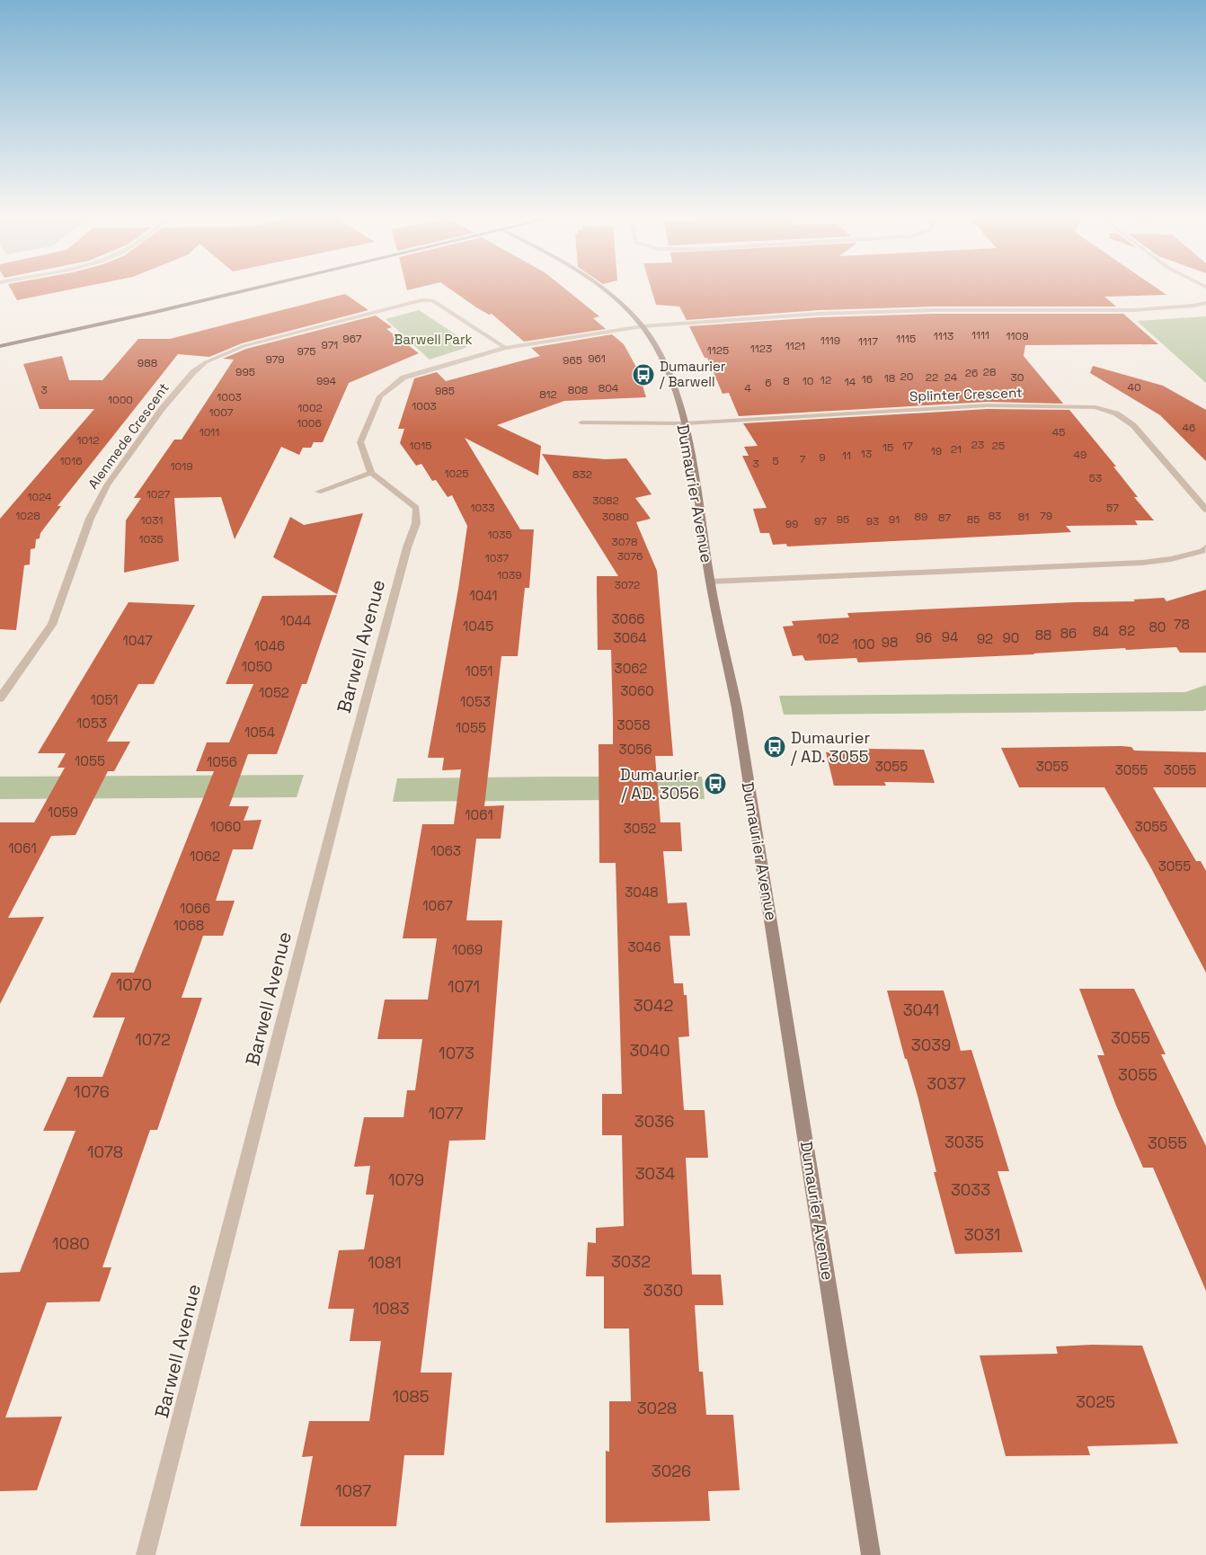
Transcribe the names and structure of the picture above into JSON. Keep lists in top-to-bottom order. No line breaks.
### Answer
{"streets":{"street":["Splinter Crescent","Alenmede Crescent","Dumaurier Avenue","Barwell Avenue"]},"crossings":[["Splinter Crescent","Dumaurier Avenue"]],"parks":["Barwell Park"],"places":{"bus stop":["Dumaurier / Barwell","Dumaurier / AD. 3055","Dumaurier / AD. 3056"]},"house_numbers":["1111","1113","1109","967","1115","1119","1117","971","1121","1123","1125","975","961","979","965","988","995","28","26","20","22","24","30","18","16","12","994","8","10","14","6","40","804","4","3","808","985","812","1003","1000","1003","1002","1007","1006","46","1011","45","1012","23","1015","17","25","15","21","19","13","49","11","9","7","1016","5","3","1019","1025","832","53","1027","1024","3082","1033","57","1028","83","79","3080","89","81","87","95","91","85","1031","97","93","99","1035","1035","3078","3076","1037","1039","3072","1041","3066","1044","78","1045","80","82","84","86","88","94","3064","96","90","102","92","1047","98","100","1046","1050","3062","1051","3060","1052","1051","1053","1053","3058","1055","1054","3056","1055","1056","3055","3055","3055","3055","1059","1061","1060","3055","3052","1061","1063","1062","3055","3048","1067","1066","1068","3046","1069","1070","1071","3042","3041","3055","1072","3039","3040","1073","3055","3037","1076","1077","3036","3035","3055","1078","3034","1079","3033","3031","1080","3032","1081","3030","1083","1085","3025","3028","3026","1087"]}
